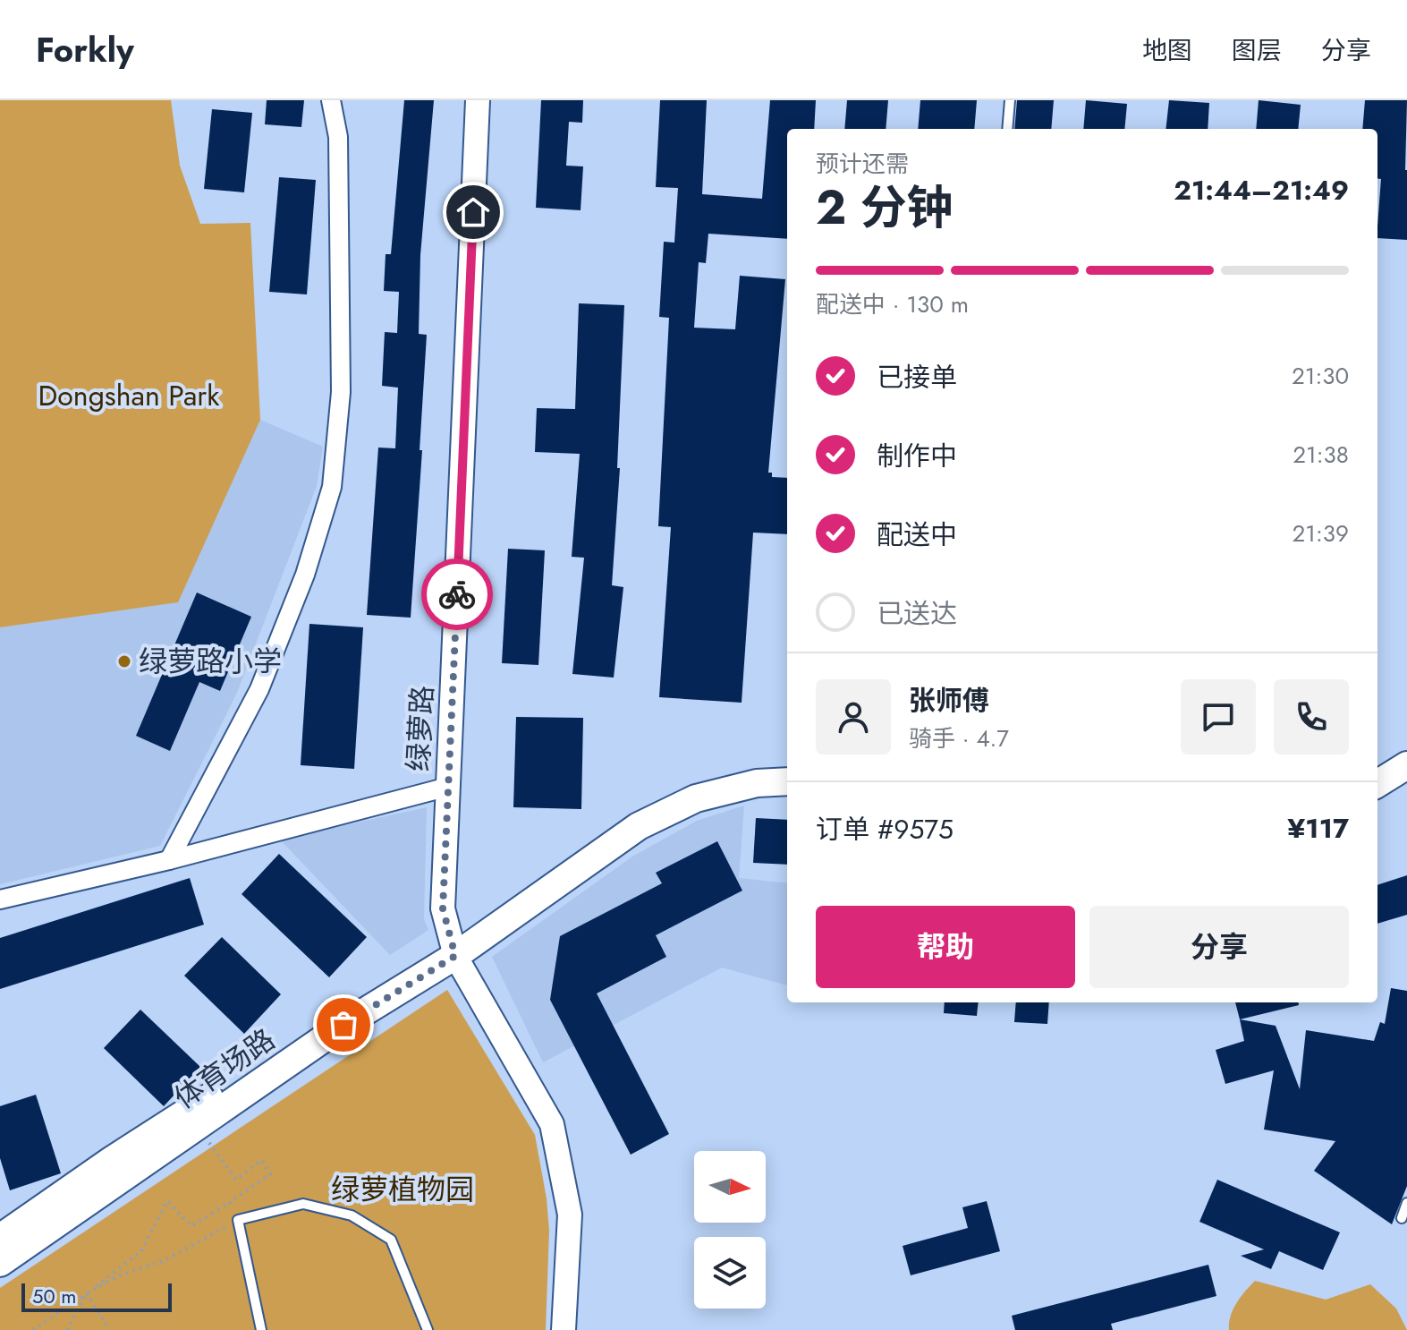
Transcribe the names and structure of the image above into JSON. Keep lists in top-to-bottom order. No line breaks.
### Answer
{"streets":{"main road":["体育场路"],"street":["绿萝路"]},"crossings":[["绿萝路","体育场路"]],"parks":["Dongshan Park","绿萝植物园"],"places":["绿萝路小学"],"scale_bar":"50 m","north":"right","page":{"header":"Forkly","nav":["地图","图层","分享"],"heading":["2 分钟","预计还需","21:44–21:49"],"panel":["张师傅","骑手 · 4.7","订单 #9575","¥117"],"bar":"配送中 · 130 m","list":[["已接单","21:30"],["制作中","21:38"],["配送中","21:39"],"已送达"],"buttons":["帮助","分享"],"scale":"50 m"}}
